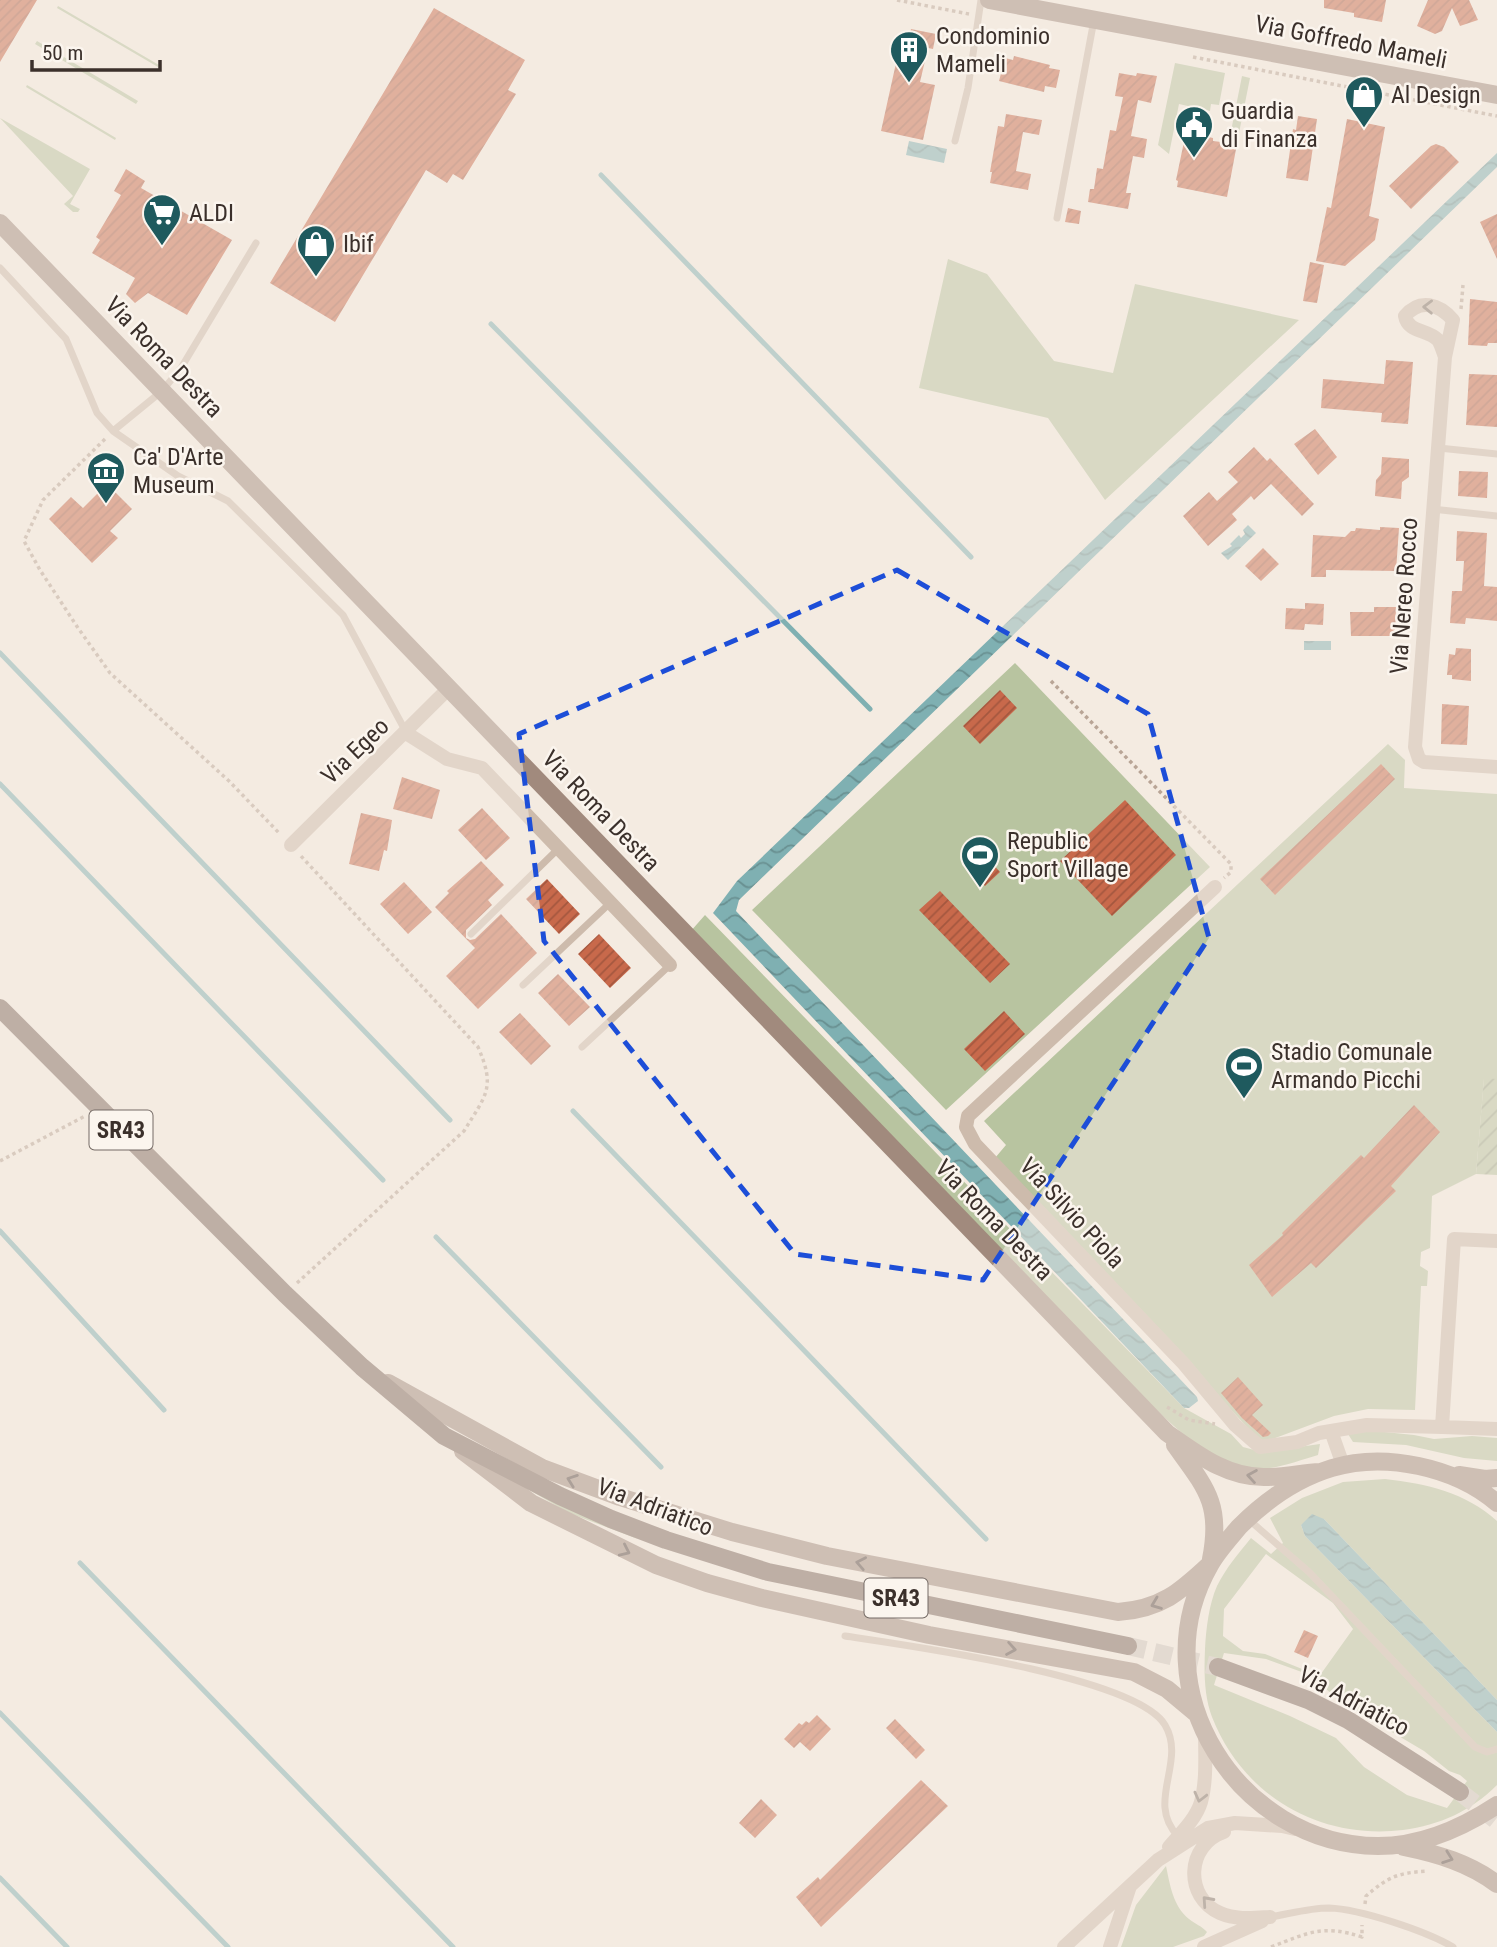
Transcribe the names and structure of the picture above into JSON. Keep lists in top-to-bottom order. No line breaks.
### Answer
{"streets":{"main road":["Via Goffredo Mameli","Via Roma Destra","SR43","Via Adriatico"],"street":["Via Nereo Rocco","Via Egeo","Via Silvio Piola"]},"crossings":[["Via Roma Destra","Via Egeo"],["SR43","Via Adriatico"]],"places":{"building":["Condominio Mameli"],"shop":["Al Design","Ibif"],"public building":["Guardia di Finanza"],"supermarket":["ALDI"],"museum":["Ca' D'Arte Museum"],"sports":["Republic Sport Village","Stadio Comunale Armando Picchi"]},"scale_bar":"50 m"}
